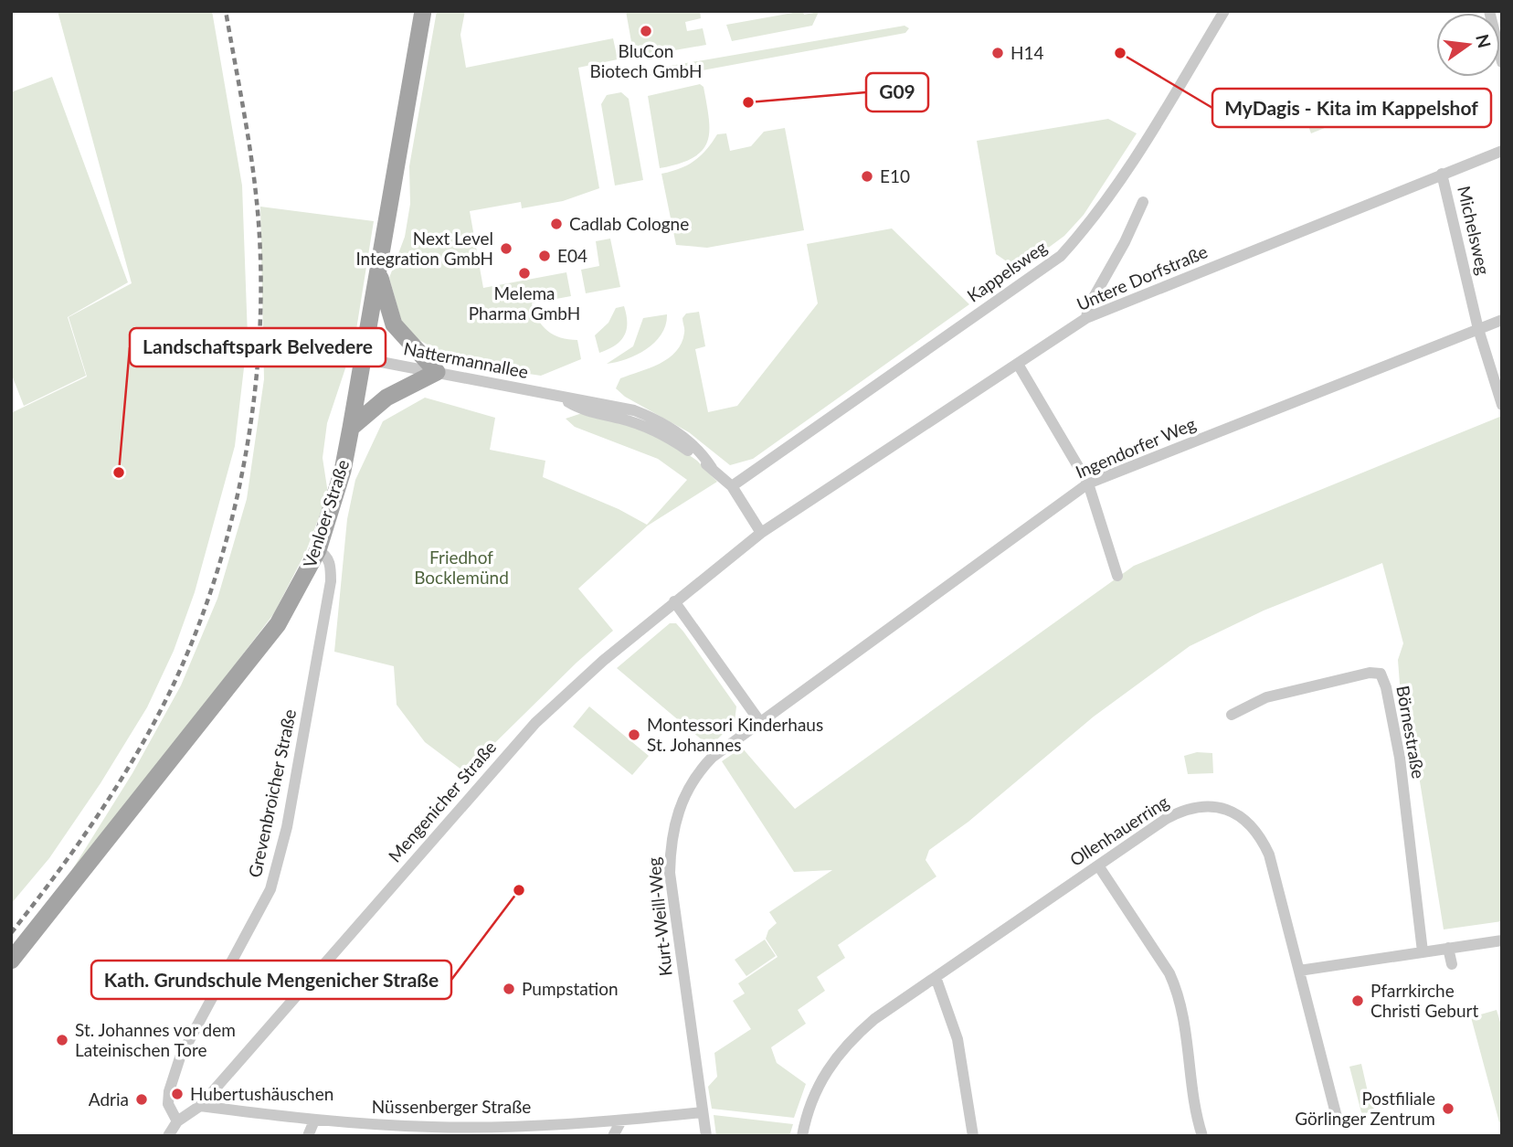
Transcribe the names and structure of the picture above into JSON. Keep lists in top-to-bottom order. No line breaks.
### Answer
{"streets":{"main road":["Venloer Straße"],"street":["Michelsweg","Kappelsweg","Untere Dorfstraße","Nattermannallee","Ingendorfer Weg","Börnestraße","Grevenbroicher Straße","Mengenicher Straße","Ollenhauerring","Kurt-Weill-Weg","Nüssenberger Straße"]},"crossings":[["Michelsweg","Untere Dorfstraße"],["Michelsweg","Ingendorfer Weg"],["Kappelsweg","Nattermannallee"],["Untere Dorfstraße","Nattermannallee"],["Untere Dorfstraße","Mengenicher Straße"],["Nattermannallee","Venloer Straße"],["Nattermannallee","Mengenicher Straße"],["Ingendorfer Weg","Kurt-Weill-Weg"],["Venloer Straße","Grevenbroicher Straße"],["Grevenbroicher Straße","Mengenicher Straße"],["Mengenicher Straße","Nüssenberger Straße"],["Kurt-Weill-Weg","Nüssenberger Straße"]],"parks":["Friedhof Bocklemünd"],"places":["BluCon Biotech GmbH","H14","MyDagis - Kita im Kappelshof","G09","E10","Cadlab Cologne","Next Level Integration GmbH","E04","Melema Pharma GmbH","Landschaftspark Belvedere","Montessori Kinderhaus St. Johannes","Kath. Grundschule Mengenicher Straße","Pumpstation","Pfarrkirche Christi Geburt","St. Johannes vor dem Lateinischen Tore","Hubertushäuschen","Adria","Postfiliale Görlinger Zentrum"],"north":"right"}
